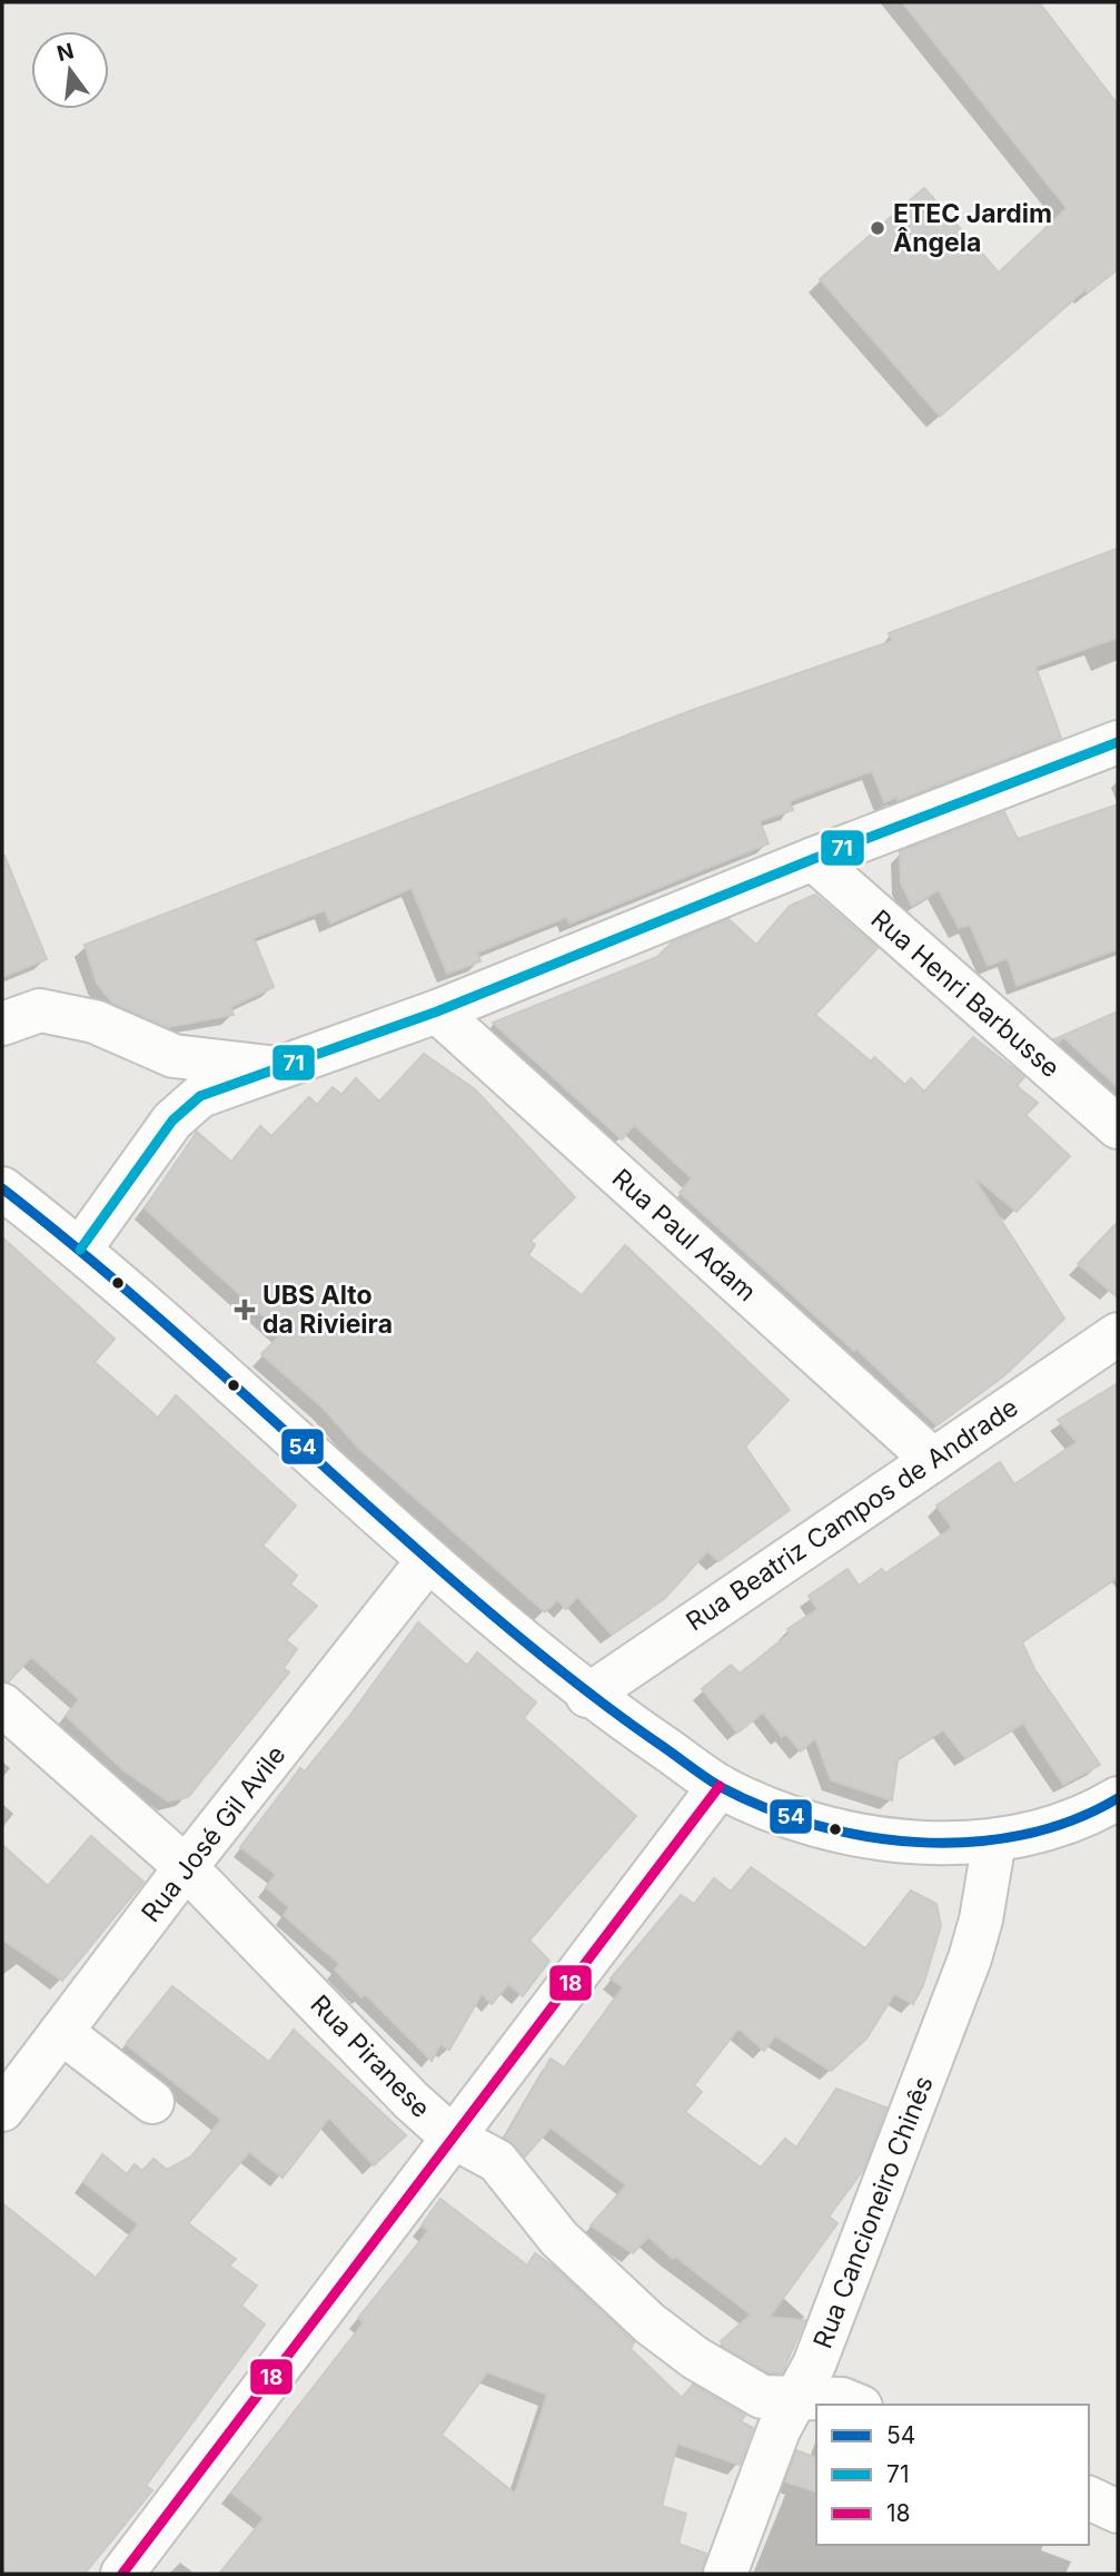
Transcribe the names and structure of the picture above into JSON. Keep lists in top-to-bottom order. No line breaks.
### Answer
{"streets":{"street":["Rua Henri Barbusse","Rua Paul Adam","Rua Beatriz Campos de Andrade","Rua José Gil Avile","Rua Piranese","Rua Cancioneiro Chinês"]},"crossings":[["Rua Paul Adam","Rua Beatriz Campos de Andrade"],["Rua José Gil Avile","Rua Piranese"],["Rua Piranese","Rua Cancioneiro Chinês"]],"places":{"other":["ETEC Jardim Ângela"],"health":["UBS Alto da Rivieira"]},"lines":["transit line 71","transit line 54","transit line 18"],"legend":["54","71","18"],"north":"top"}
